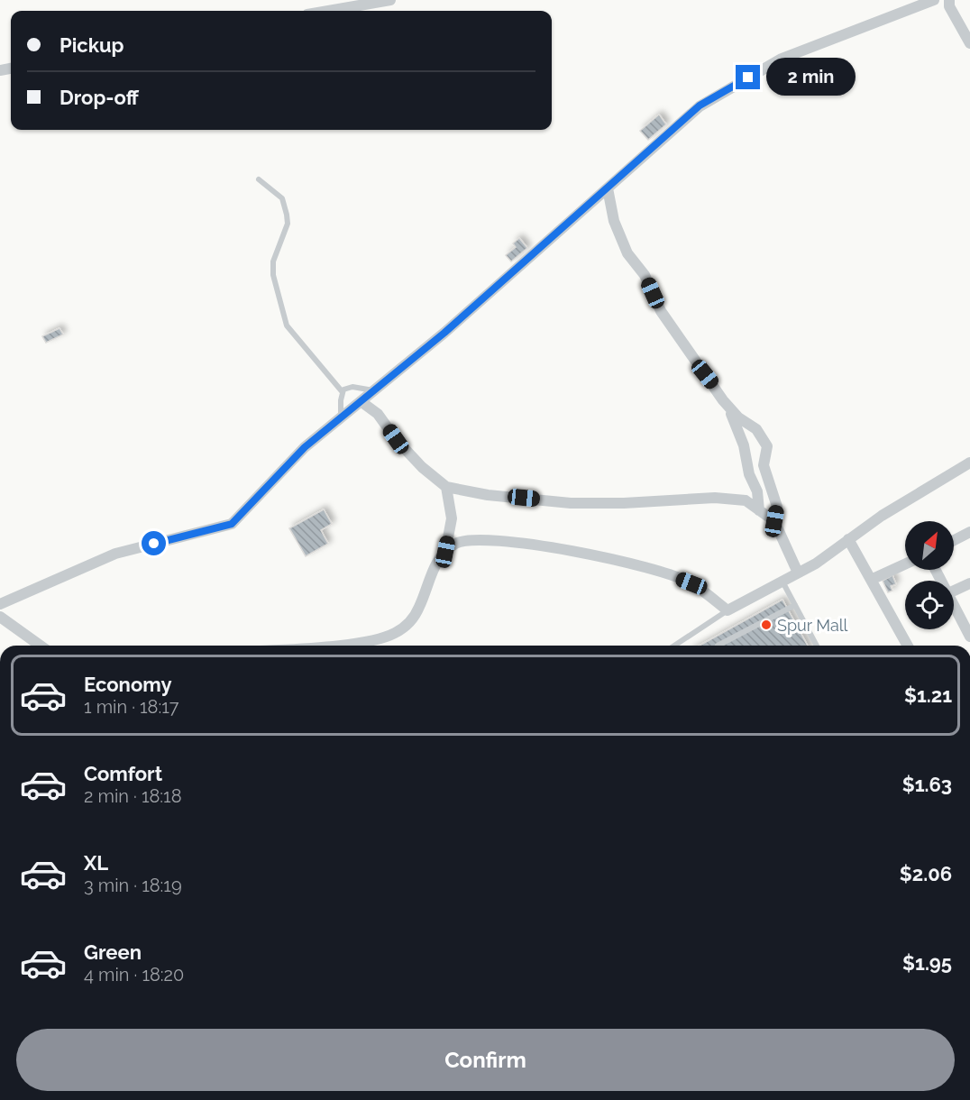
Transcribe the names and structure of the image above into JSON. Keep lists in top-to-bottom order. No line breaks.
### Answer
{"places":["Spur Mall"],"north":"top right","page":{"banner":["Pickup","Drop-off"],"bubble":"2 min","list":[{"name":"Economy","note":"1 min · 18:17","value":"$1.21"},{"name":"Comfort","note":"2 min · 18:18","value":"$1.63"},{"name":"XL","note":"3 min · 18:19","value":"$2.06"},{"name":"Green","note":"4 min · 18:20","value":"$1.95"}],"buttons":"Confirm"}}
